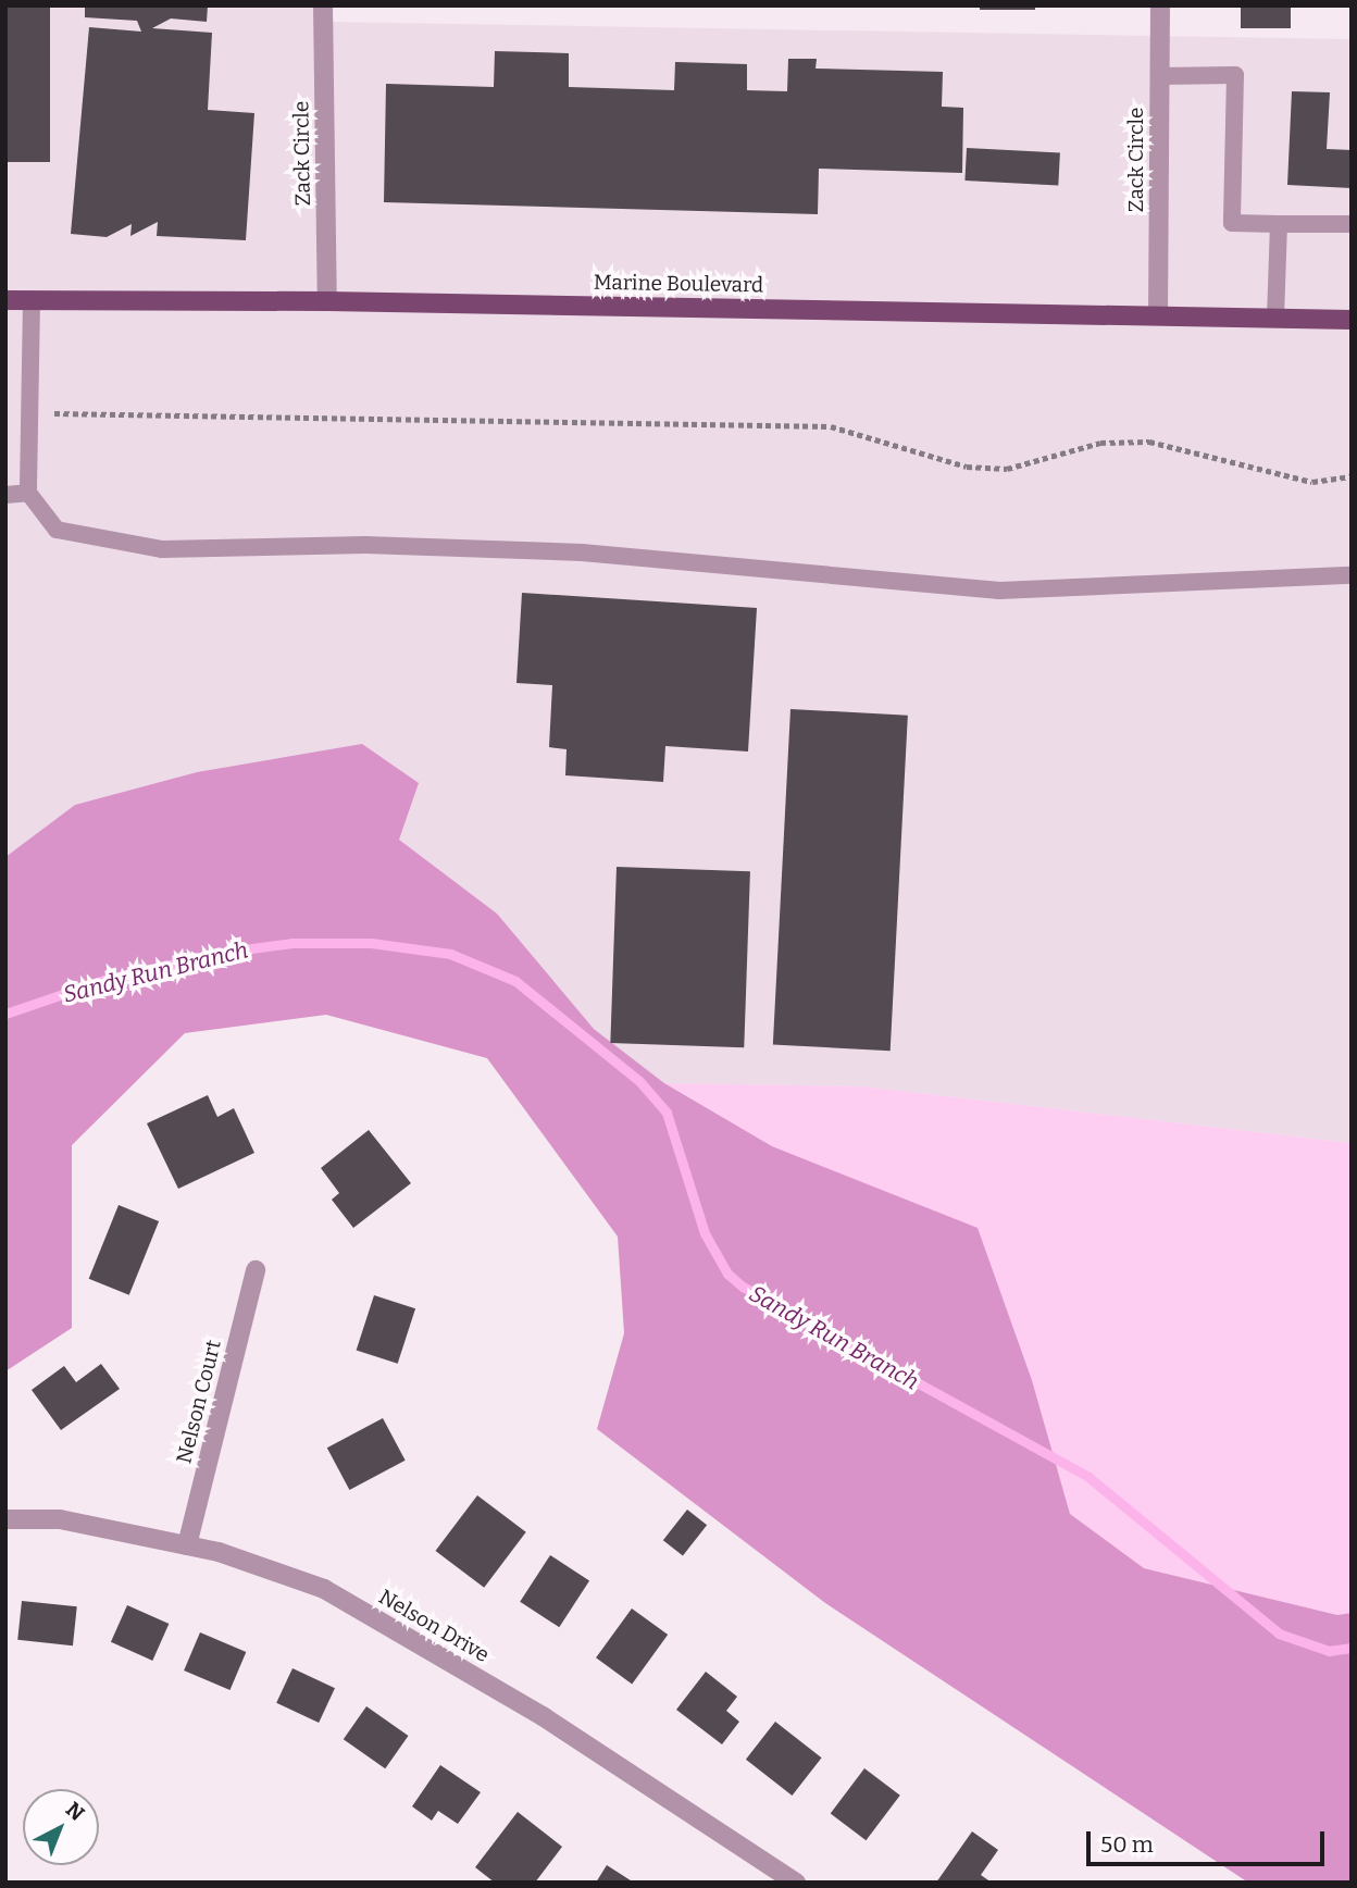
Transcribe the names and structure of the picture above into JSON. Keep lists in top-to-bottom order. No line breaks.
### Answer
{"streets":{"main road":["Marine Boulevard"],"street":["Zack Circle","Nelson Court","Nelson Drive"]},"crossings":[["Zack Circle","Marine Boulevard"],["Nelson Court","Nelson Drive"]],"water":["Sandy Run Branch"],"scale_bar":"50 m","north":"top right"}
